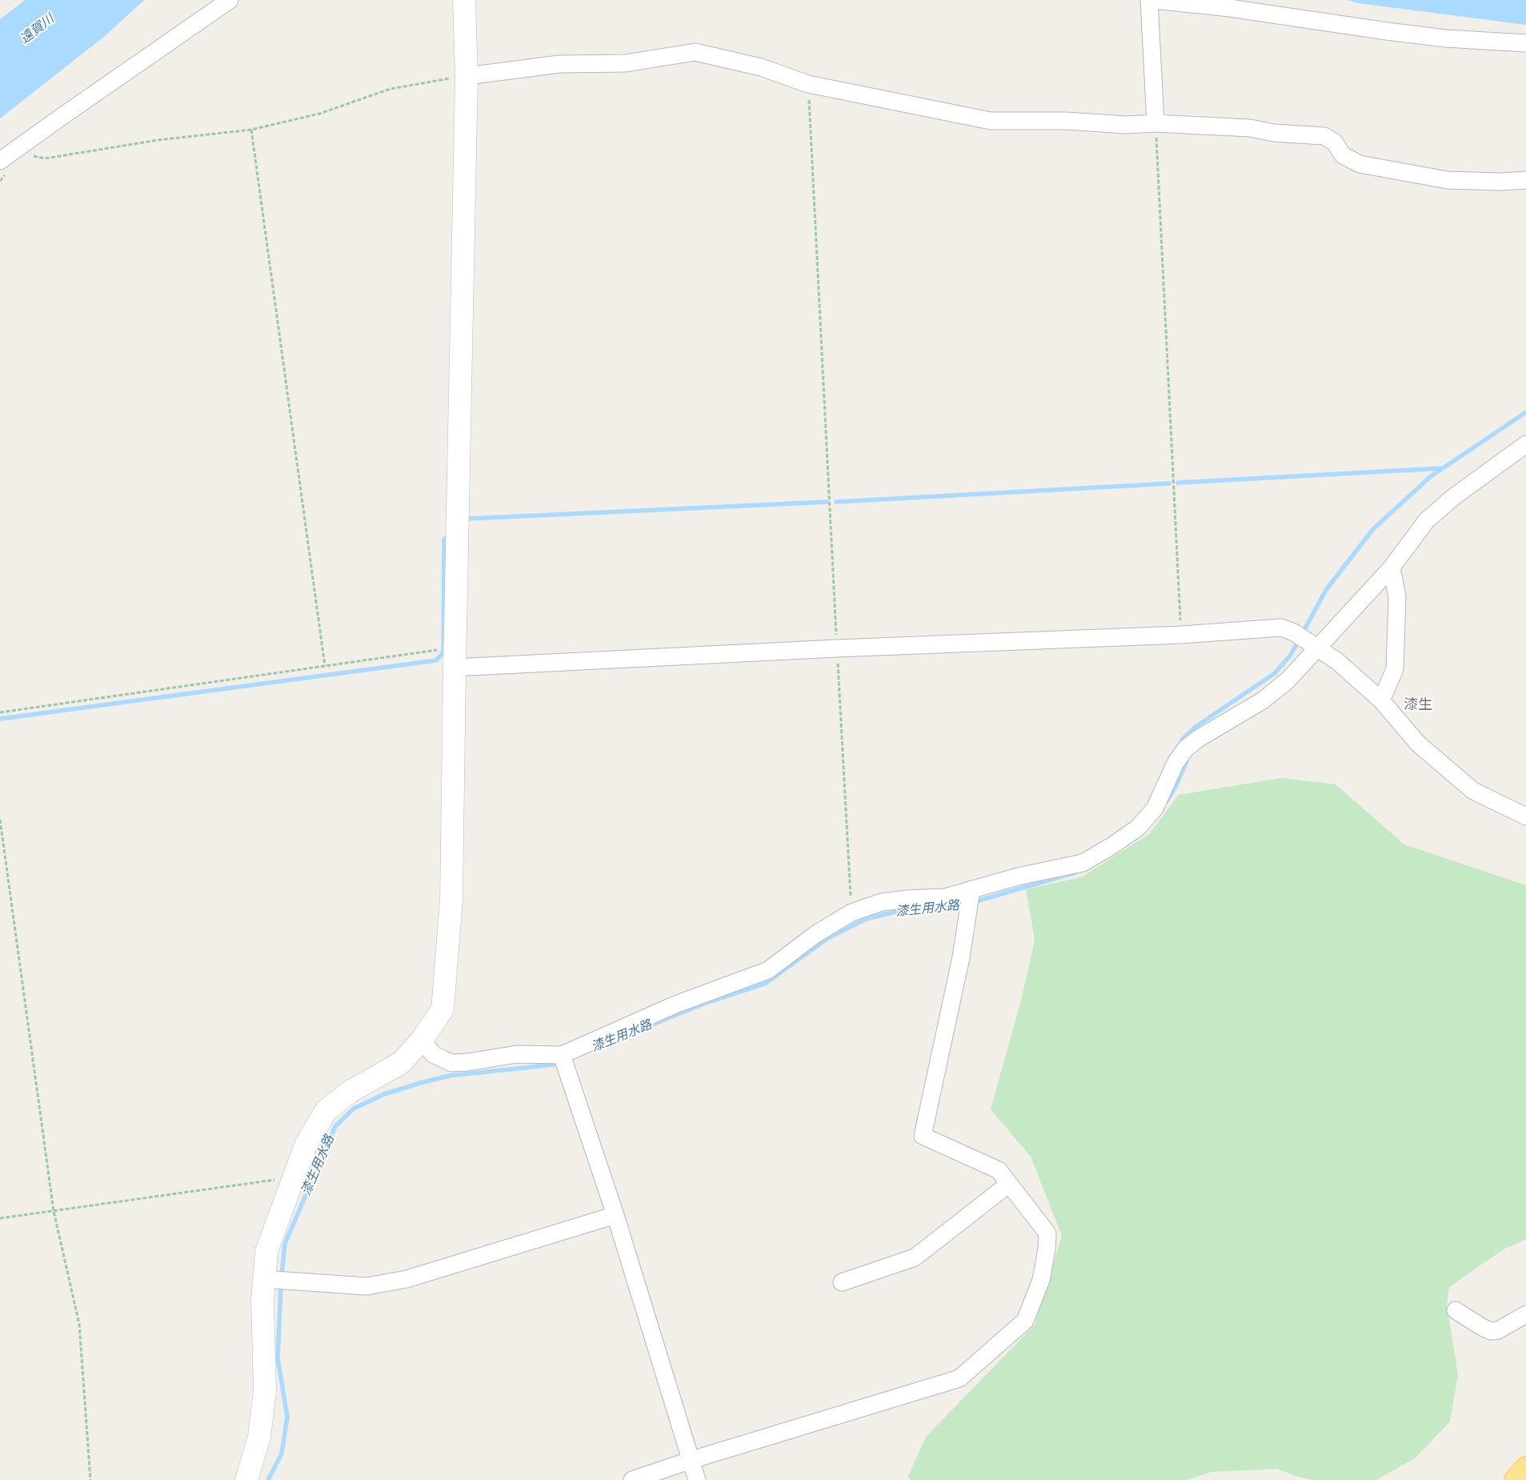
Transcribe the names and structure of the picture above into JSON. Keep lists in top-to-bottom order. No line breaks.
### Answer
{"districts":["漆生"],"water":["遠賀川","漆生用水路"]}
